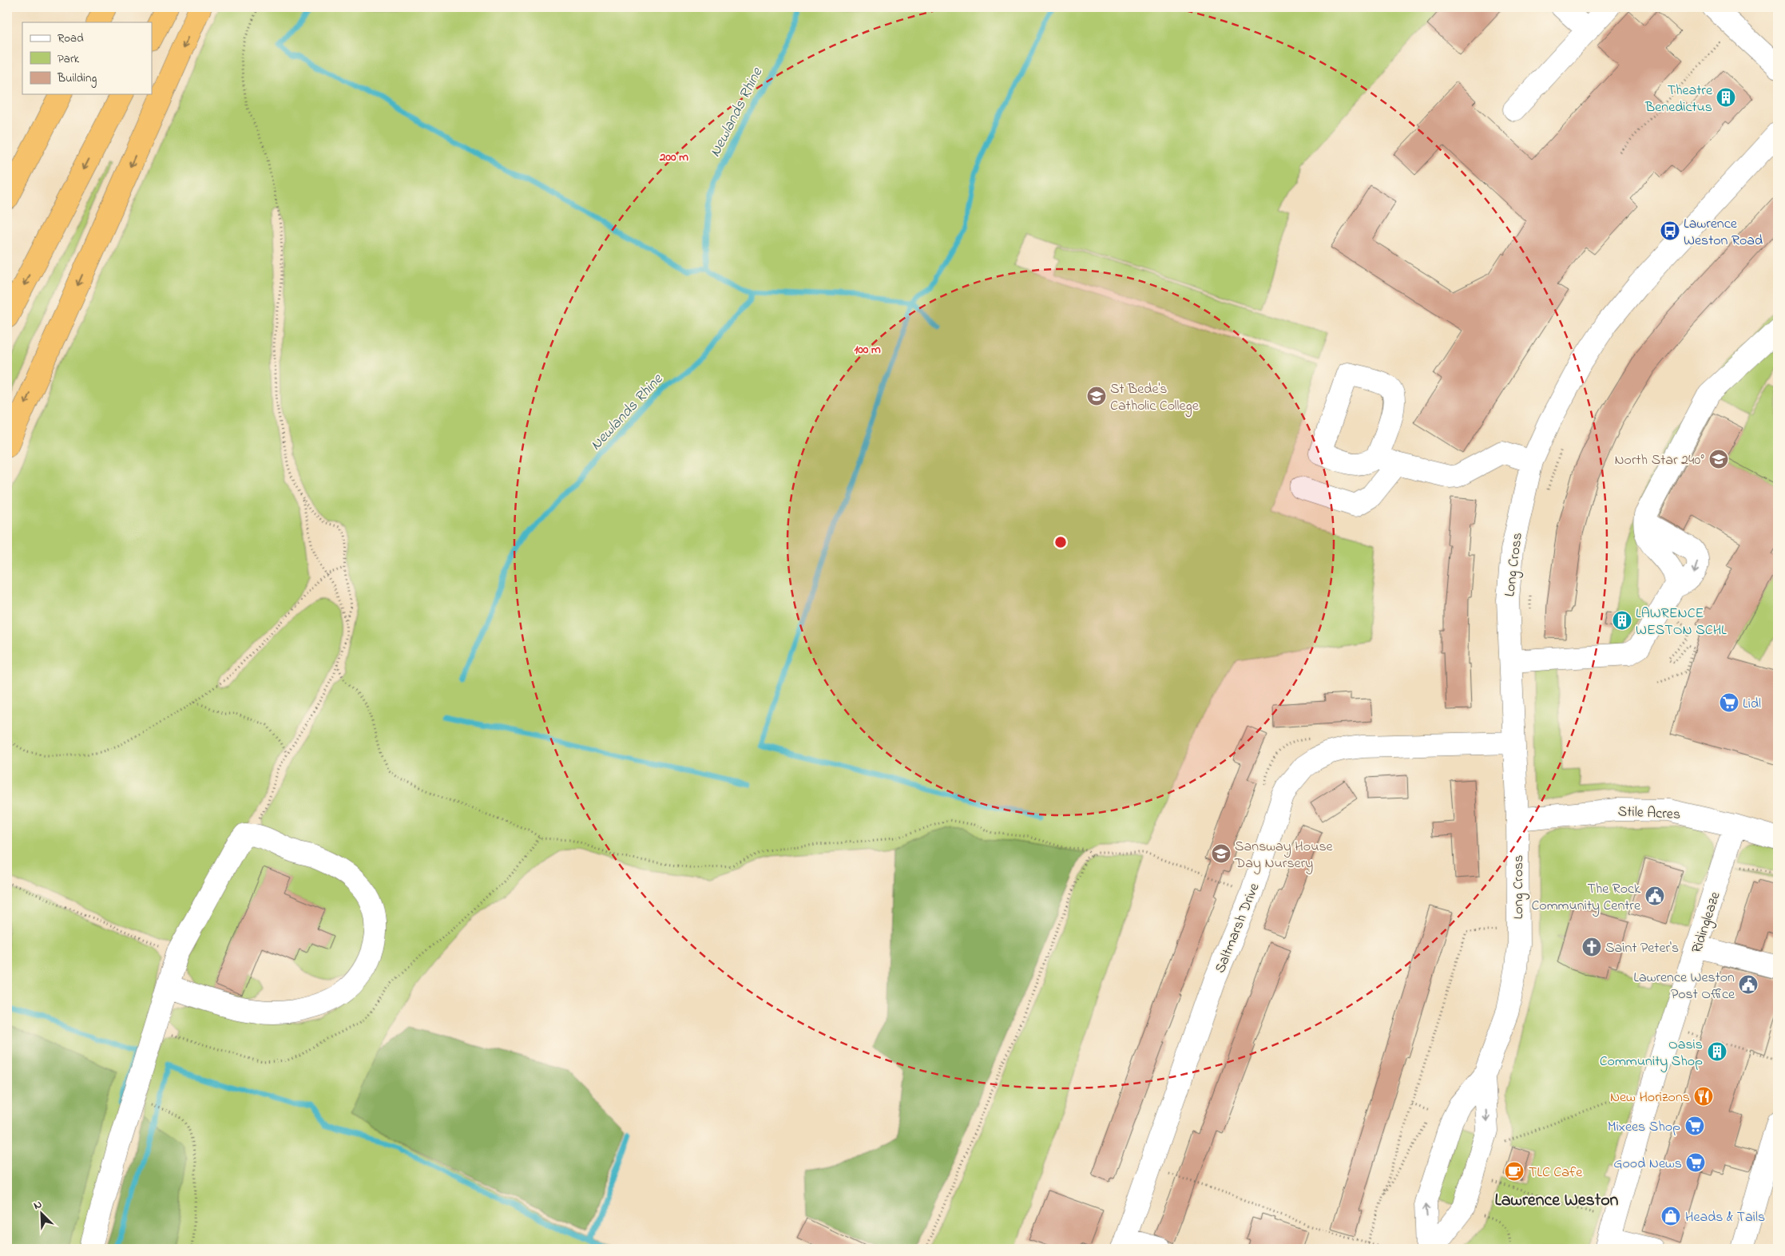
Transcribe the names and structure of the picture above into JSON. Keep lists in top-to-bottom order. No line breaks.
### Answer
{"streets":{"street":["Long Cross","Stile Acres","Ridingleaze","Saltmarsh Drive"]},"crossings":[["Long Cross","Stile Acres"],["Long Cross","Saltmarsh Drive"],["Stile Acres","Ridingleaze"]],"districts":["Lawrence Weston"],"water":["Newlands Rhine"],"places":{"building":["Theatre Benedictus","LAWRENCE WESTON SCHL","Oasis Community Shop"],"bus stop":["Lawrence Weston Road"],"school or university":["St Bede's Catholic College","North Star 240°","Sansway House Day Nursery"],"supermarket":["Lidl","Mixees Shop","Good News"],"public building":["The Rock Community Centre","Lawrence Weston Post Office"],"church":["Saint Peter's"],"restaurant":["New Horizons"],"cafe":["TLC Cafe"],"shop":["Heads & Tails"]},"legend":["Road","Park","Building"],"north":"top left","rings":["200 m","100 m"]}
